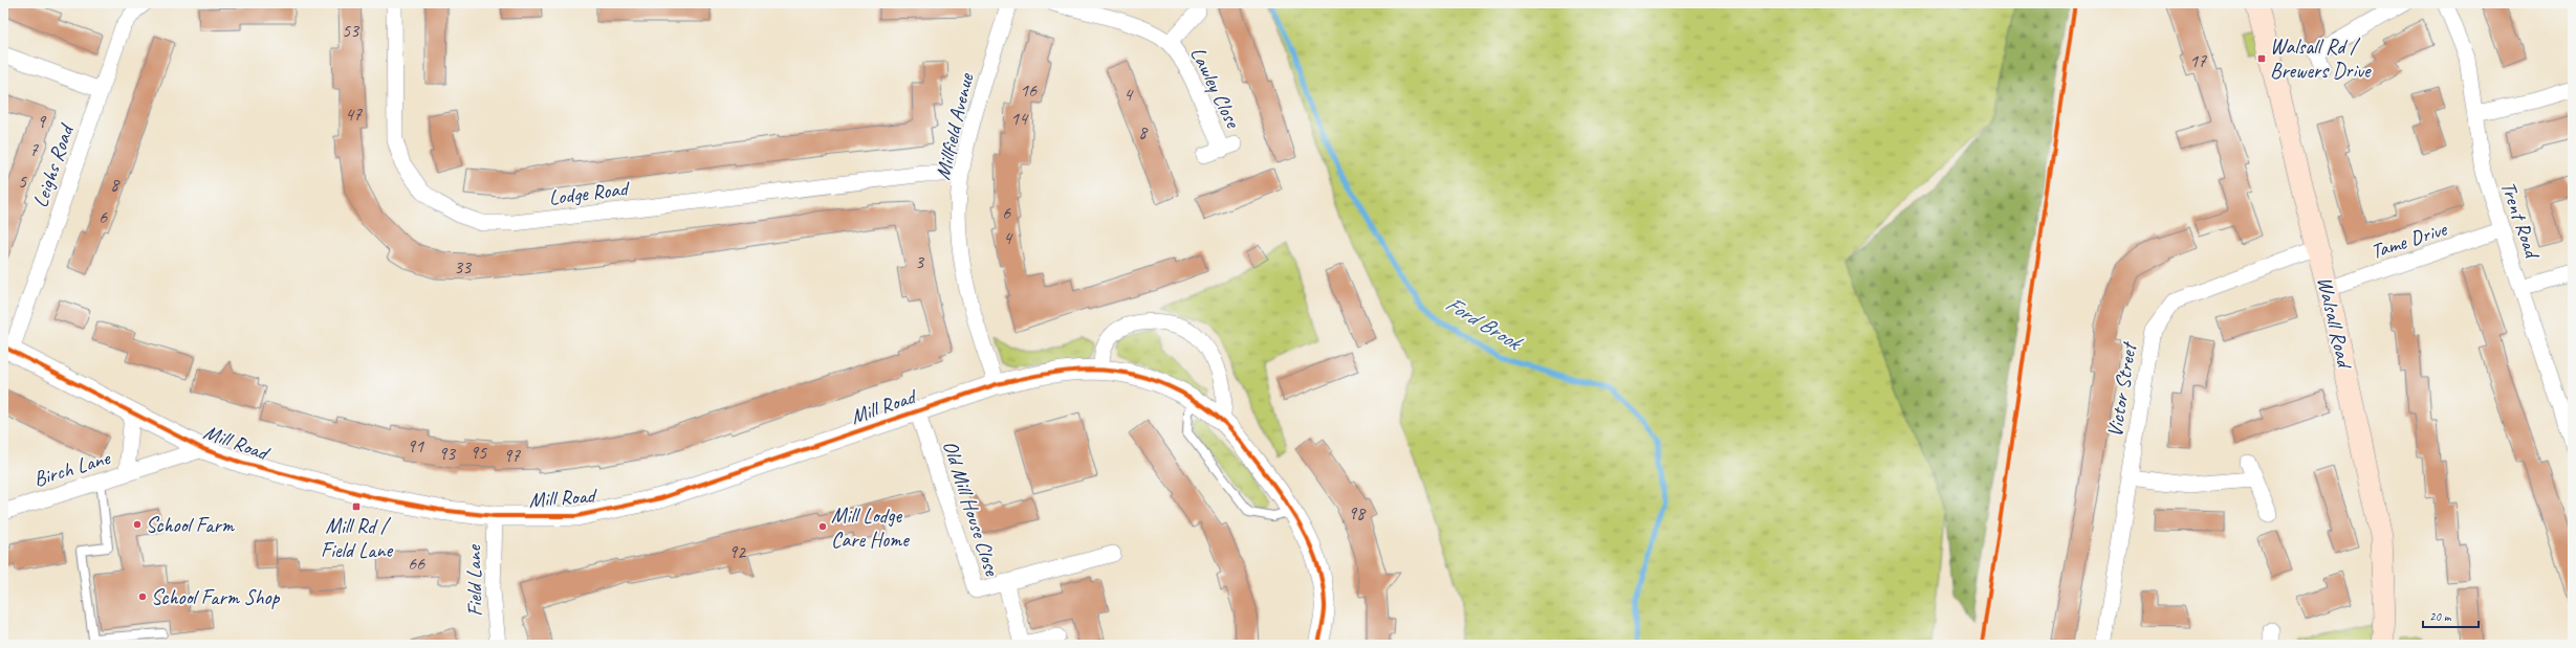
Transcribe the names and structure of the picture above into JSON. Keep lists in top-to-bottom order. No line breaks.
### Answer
{"streets":{"main road":["Walsall Road"],"street":["Lawley Close","Millfield Avenue","Leighs Road","Lodge Road","Trent Road","Tame Drive","Victor Street","Mill Road","Birch Lane","Old Mill House Close","Field Lane"]},"crossings":[["Millfield Avenue","Lodge Road"],["Millfield Avenue","Mill Road"],["Leighs Road","Mill Road"],["Trent Road","Tame Drive"],["Tame Drive","Walsall Road"],["Walsall Road","Victor Street"],["Mill Road","Birch Lane"],["Mill Road","Old Mill House Close"],["Mill Road","Field Lane"]],"water":["Ford Brook"],"places":{"transit":["Walsall Rd / Brewers Drive","Mill Rd / Field Lane"],"other":["School Farm","Mill Lodge Care Home","School Farm Shop"]},"house_numbers":["53","17","16","4","47","14","9","8","7","5","8","6","6","4","3","33","91","95","93","97","98","92","66"],"scale_bar":"20 m"}
